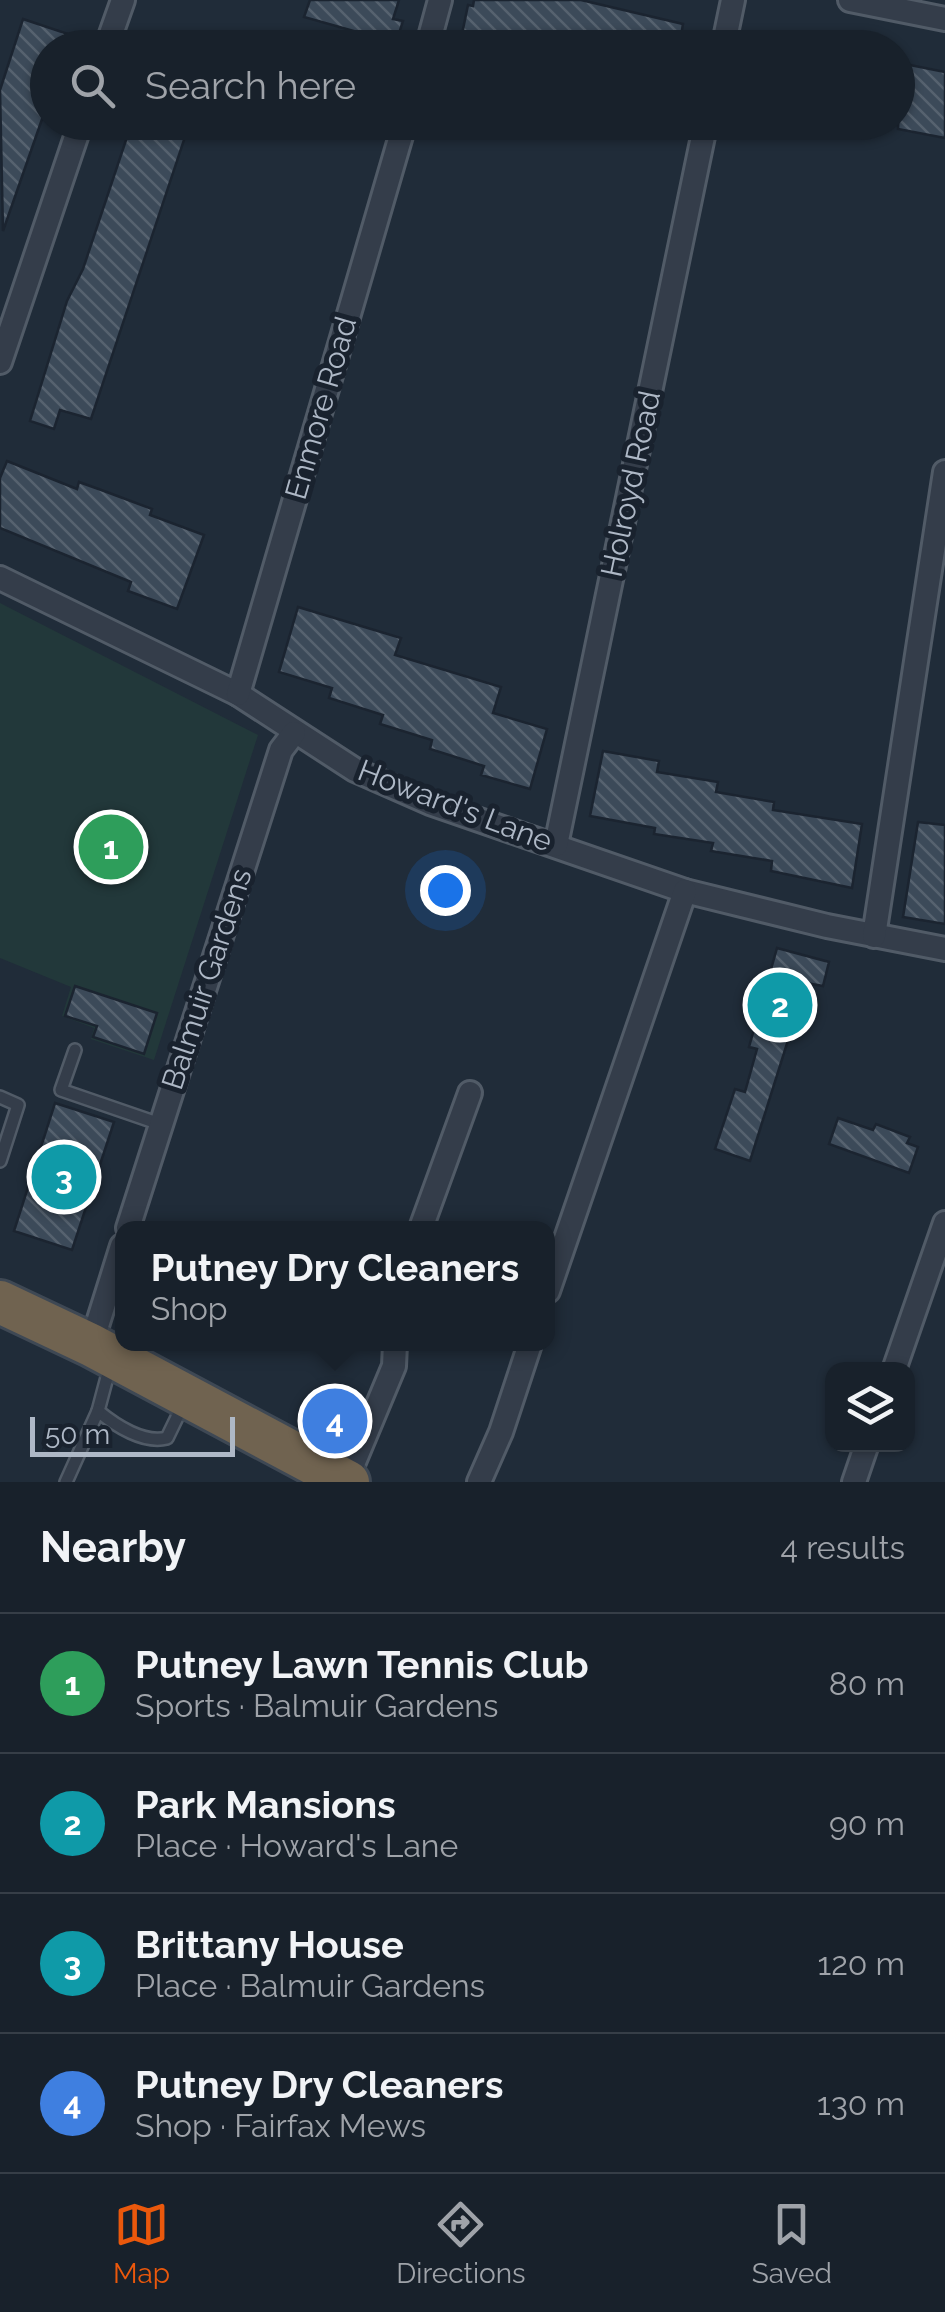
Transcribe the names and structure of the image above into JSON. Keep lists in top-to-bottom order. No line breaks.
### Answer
{"streets":{"street":["Enmore Road","Holroyd Road","Howard's Lane","Balmuir Gardens"]},"crossings":[["Enmore Road","Howard's Lane"],["Holroyd Road","Howard's Lane"],["Howard's Lane","Balmuir Gardens"]],"scale_bar":"50 m","page":{"search":"Search here","pins":["1","2","3","4"],"popup":["Putney Dry Cleaners","Shop"],"scale":"50 m","heading":["Nearby","4 results"],"list":[{"mark":"1","name":"Putney Lawn Tennis Club","note":"Sports · Balmuir Gardens","value":"80 m"},{"mark":"2","name":"Park Mansions","note":"Place · Howard's Lane","value":"90 m"},{"mark":"3","name":"Brittany House","note":"Place · Balmuir Gardens","value":"120 m"},{"mark":"4","name":"Putney Dry Cleaners","note":"Shop · Fairfax Mews","value":"130 m"}],"nav":["Map","Directions","Saved"]}}
